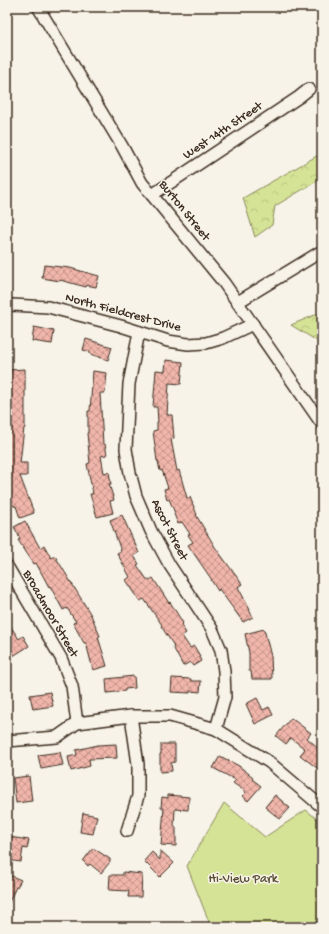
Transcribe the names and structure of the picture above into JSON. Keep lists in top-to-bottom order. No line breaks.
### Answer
{"streets":{"street":["West 14th Street","Burton Street","North Fieldcrest Drive","Ascot Street","Broadmoor Street"]},"crossings":[["West 14th Street","Burton Street"],["Burton Street","North Fieldcrest Drive"],["North Fieldcrest Drive","Ascot Street"]],"parks":["Hi-View Park"]}
